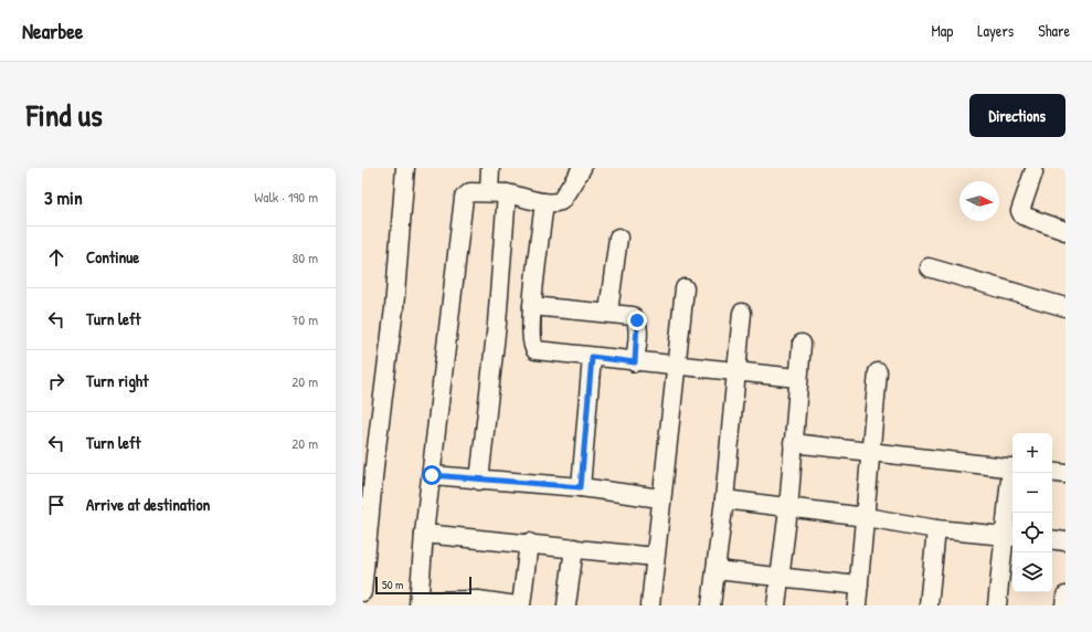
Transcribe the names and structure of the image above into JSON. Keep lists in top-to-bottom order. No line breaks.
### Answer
{"scale_bar":"50 m","north":"right","page":{"header":"Nearbee","nav":["Map","Layers","Share"],"title":"Find us","buttons":"Directions","heading":["3 min","Walk · 190 m"],"list":[["Continue","80 m"],["Turn left","70 m"],["Turn right","20 m"],["Turn left","20 m"],"Arrive at destination"],"map_buttons":["+","−"],"scale":"50 m"}}
